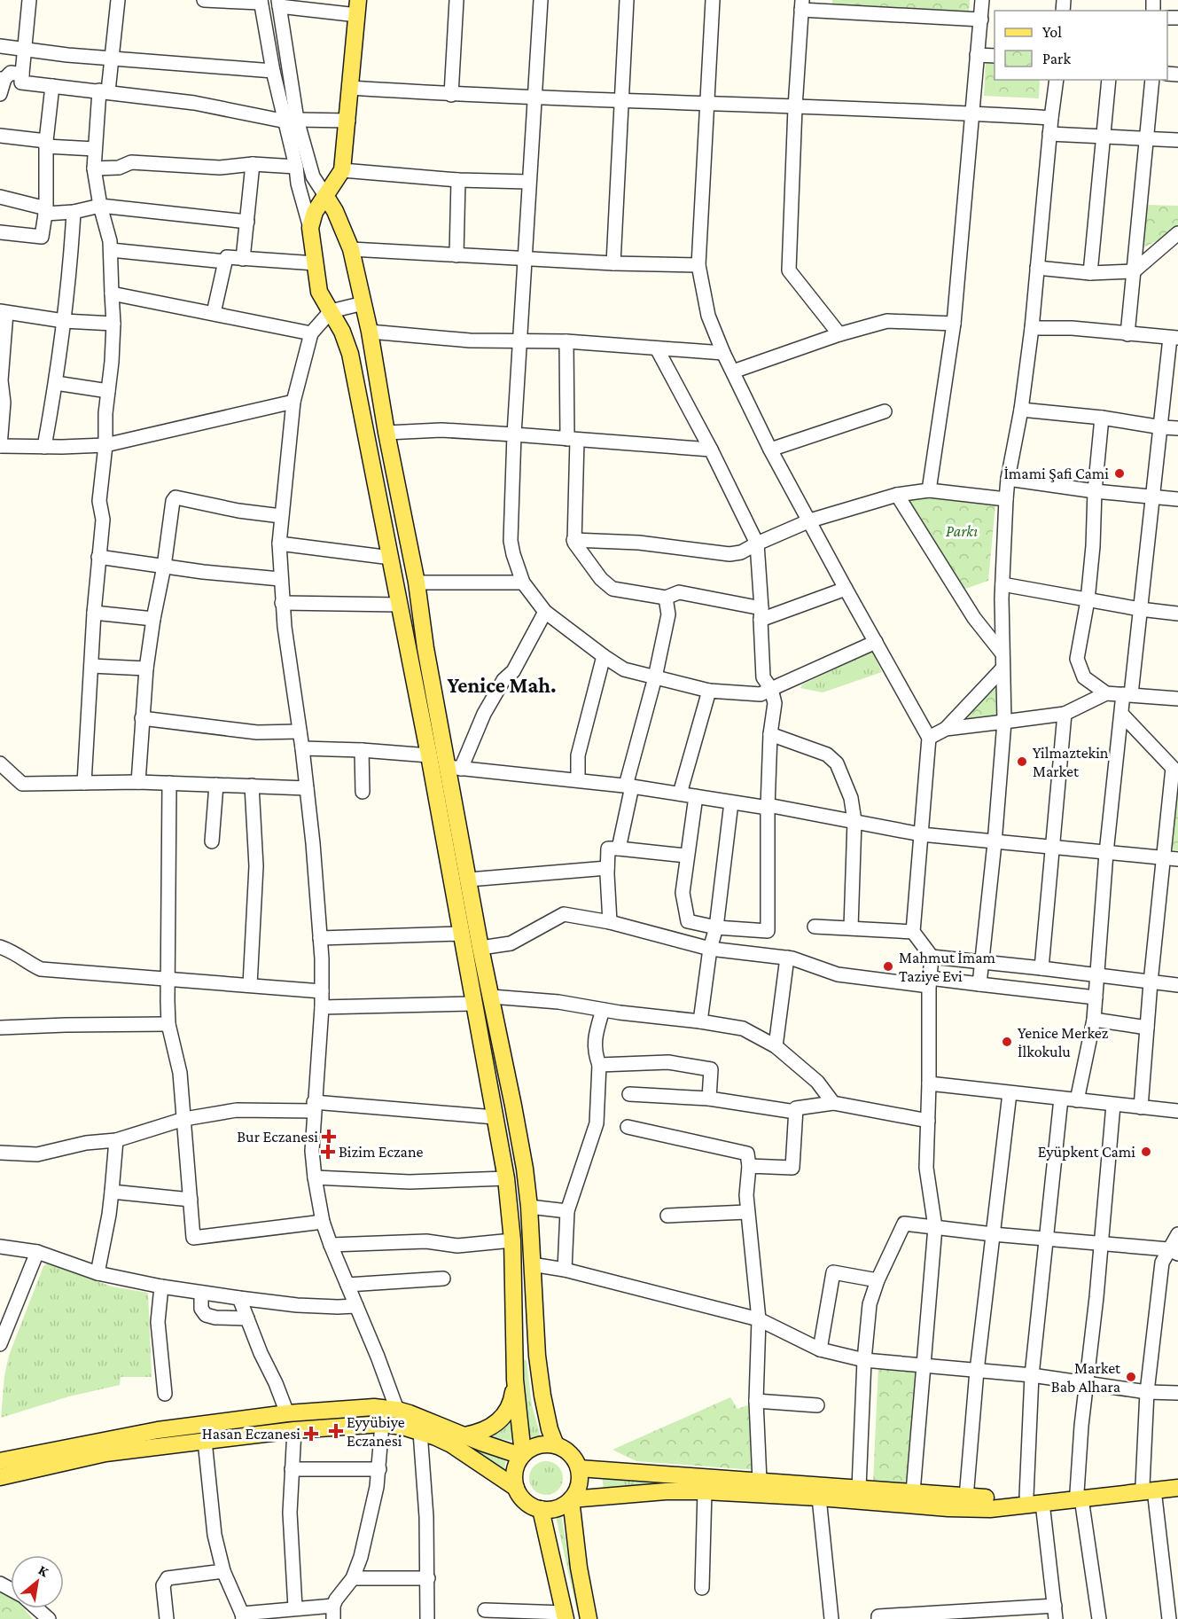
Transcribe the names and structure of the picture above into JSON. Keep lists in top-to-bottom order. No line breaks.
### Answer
{"districts":["Yenice Mah."],"parks":["Parkı"],"places":{"other":["İmami Şafi Cami","Yilmaztekin Market","Mahmut İmam Taziye Evi","Yenice Merkez İlkokulu","Eyüpkent Cami","Market Bab Alhara"],"health":["Bur Eczanesi","Bizim Eczane","Eyyübiye Eczanesi","Hasan Eczanesi"]},"legend":["Yol","Park"],"north":"top right"}
